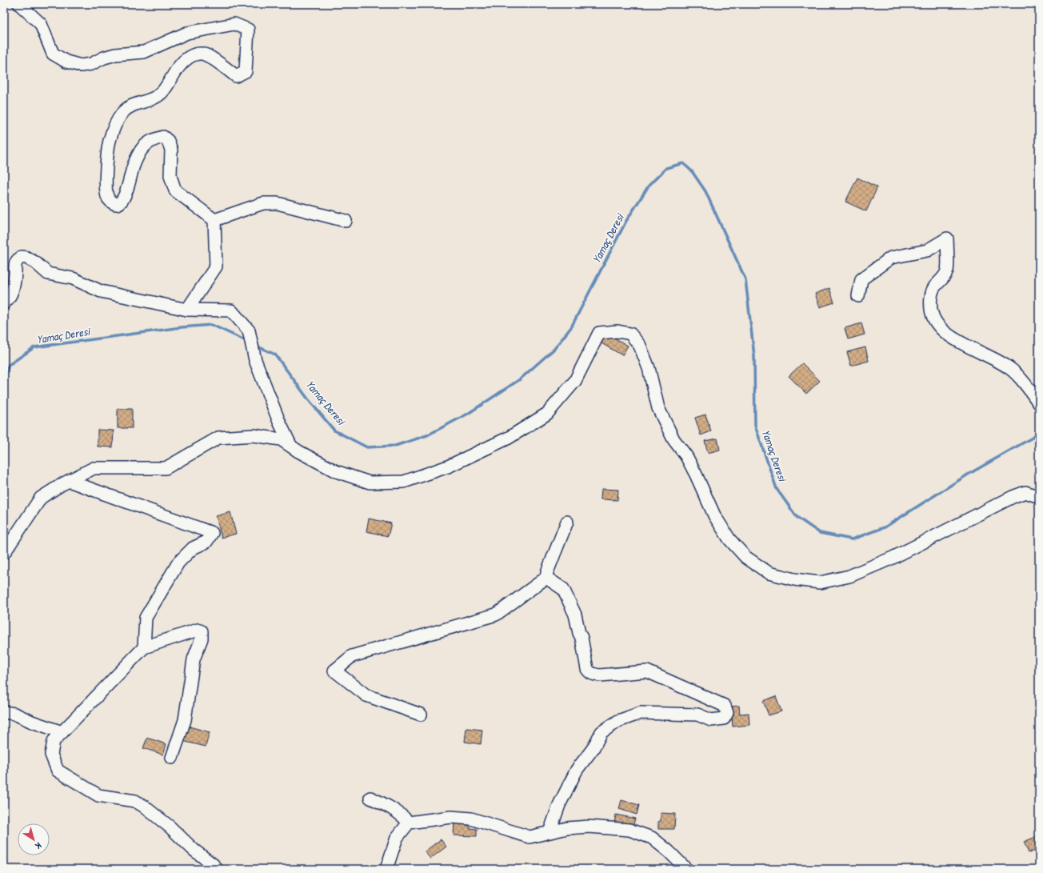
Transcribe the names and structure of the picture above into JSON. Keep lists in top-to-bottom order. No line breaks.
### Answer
{"water":["Yamaç Deresi"],"north":"bottom right"}
